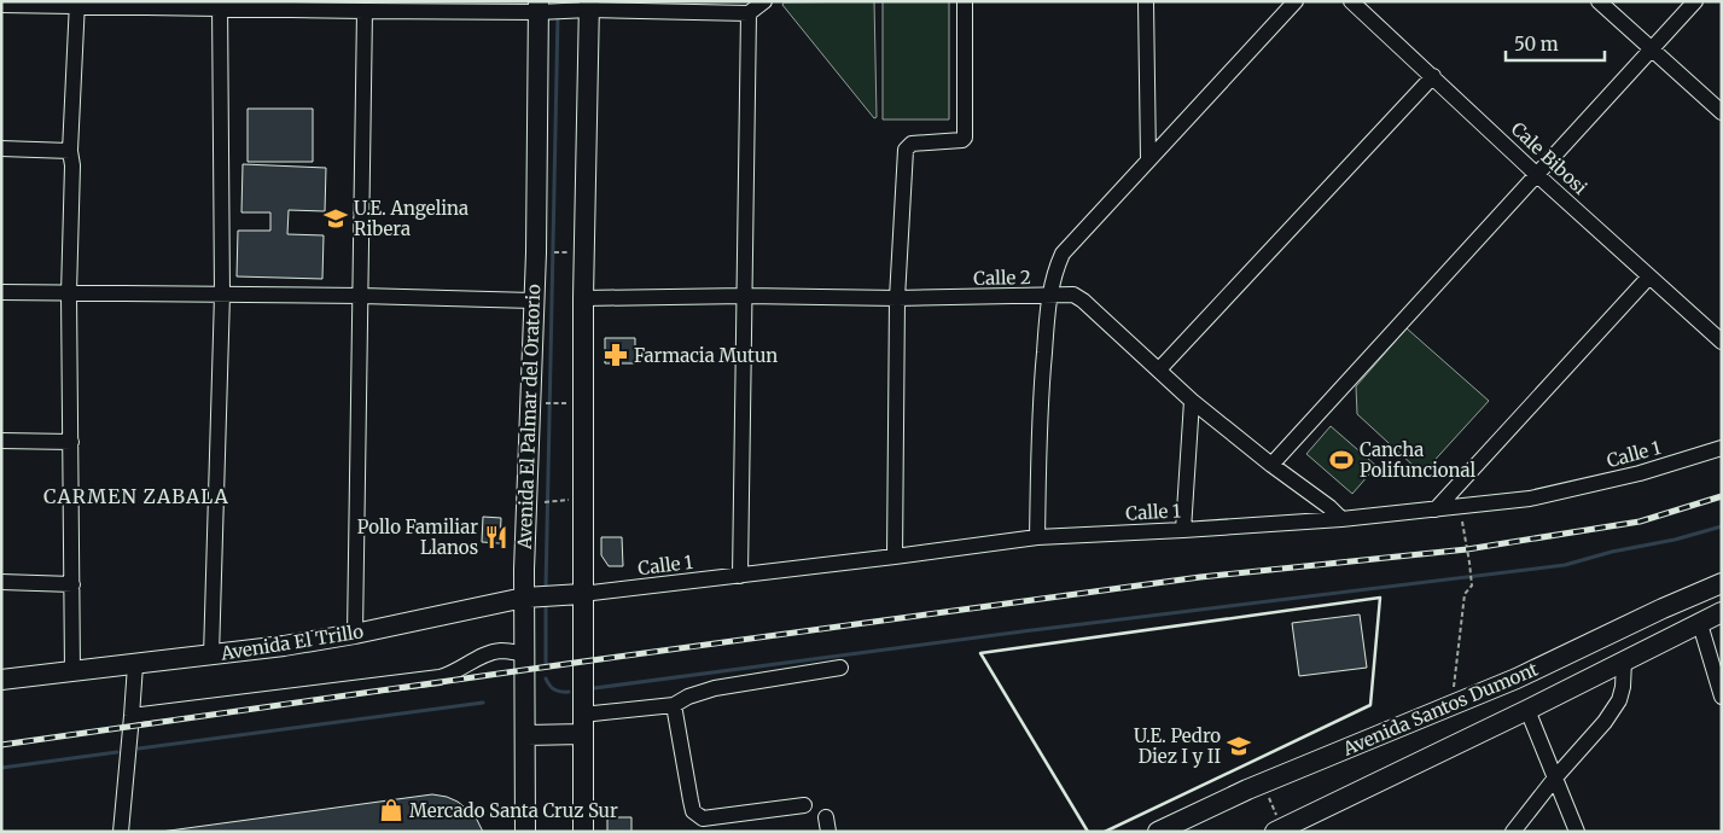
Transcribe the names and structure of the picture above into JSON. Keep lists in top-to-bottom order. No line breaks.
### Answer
{"streets":{"main road":["Avenida El Palmar del Oratorio","Avenida El Trillo","Avenida Santos Dumont"],"street":["Cale Bibosi","Calle 2","Calle 1"]},"crossings":[["Calle 2","Calle 1"],["Avenida El Palmar del Oratorio","Avenida El Trillo"],["Calle 1","Avenida El Trillo"]],"districts":["CARMEN ZABALA"],"places":{"school or university":["U.E. Angelina Ribera","U.E. Pedro Diez I y II"],"pharmacy":["Farmacia Mutun"],"sports":["Cancha Polifuncional"],"restaurant":["Pollo Familiar Llanos"],"shop":["Mercado Santa Cruz Sur"]},"scale_bar":"50 m"}
